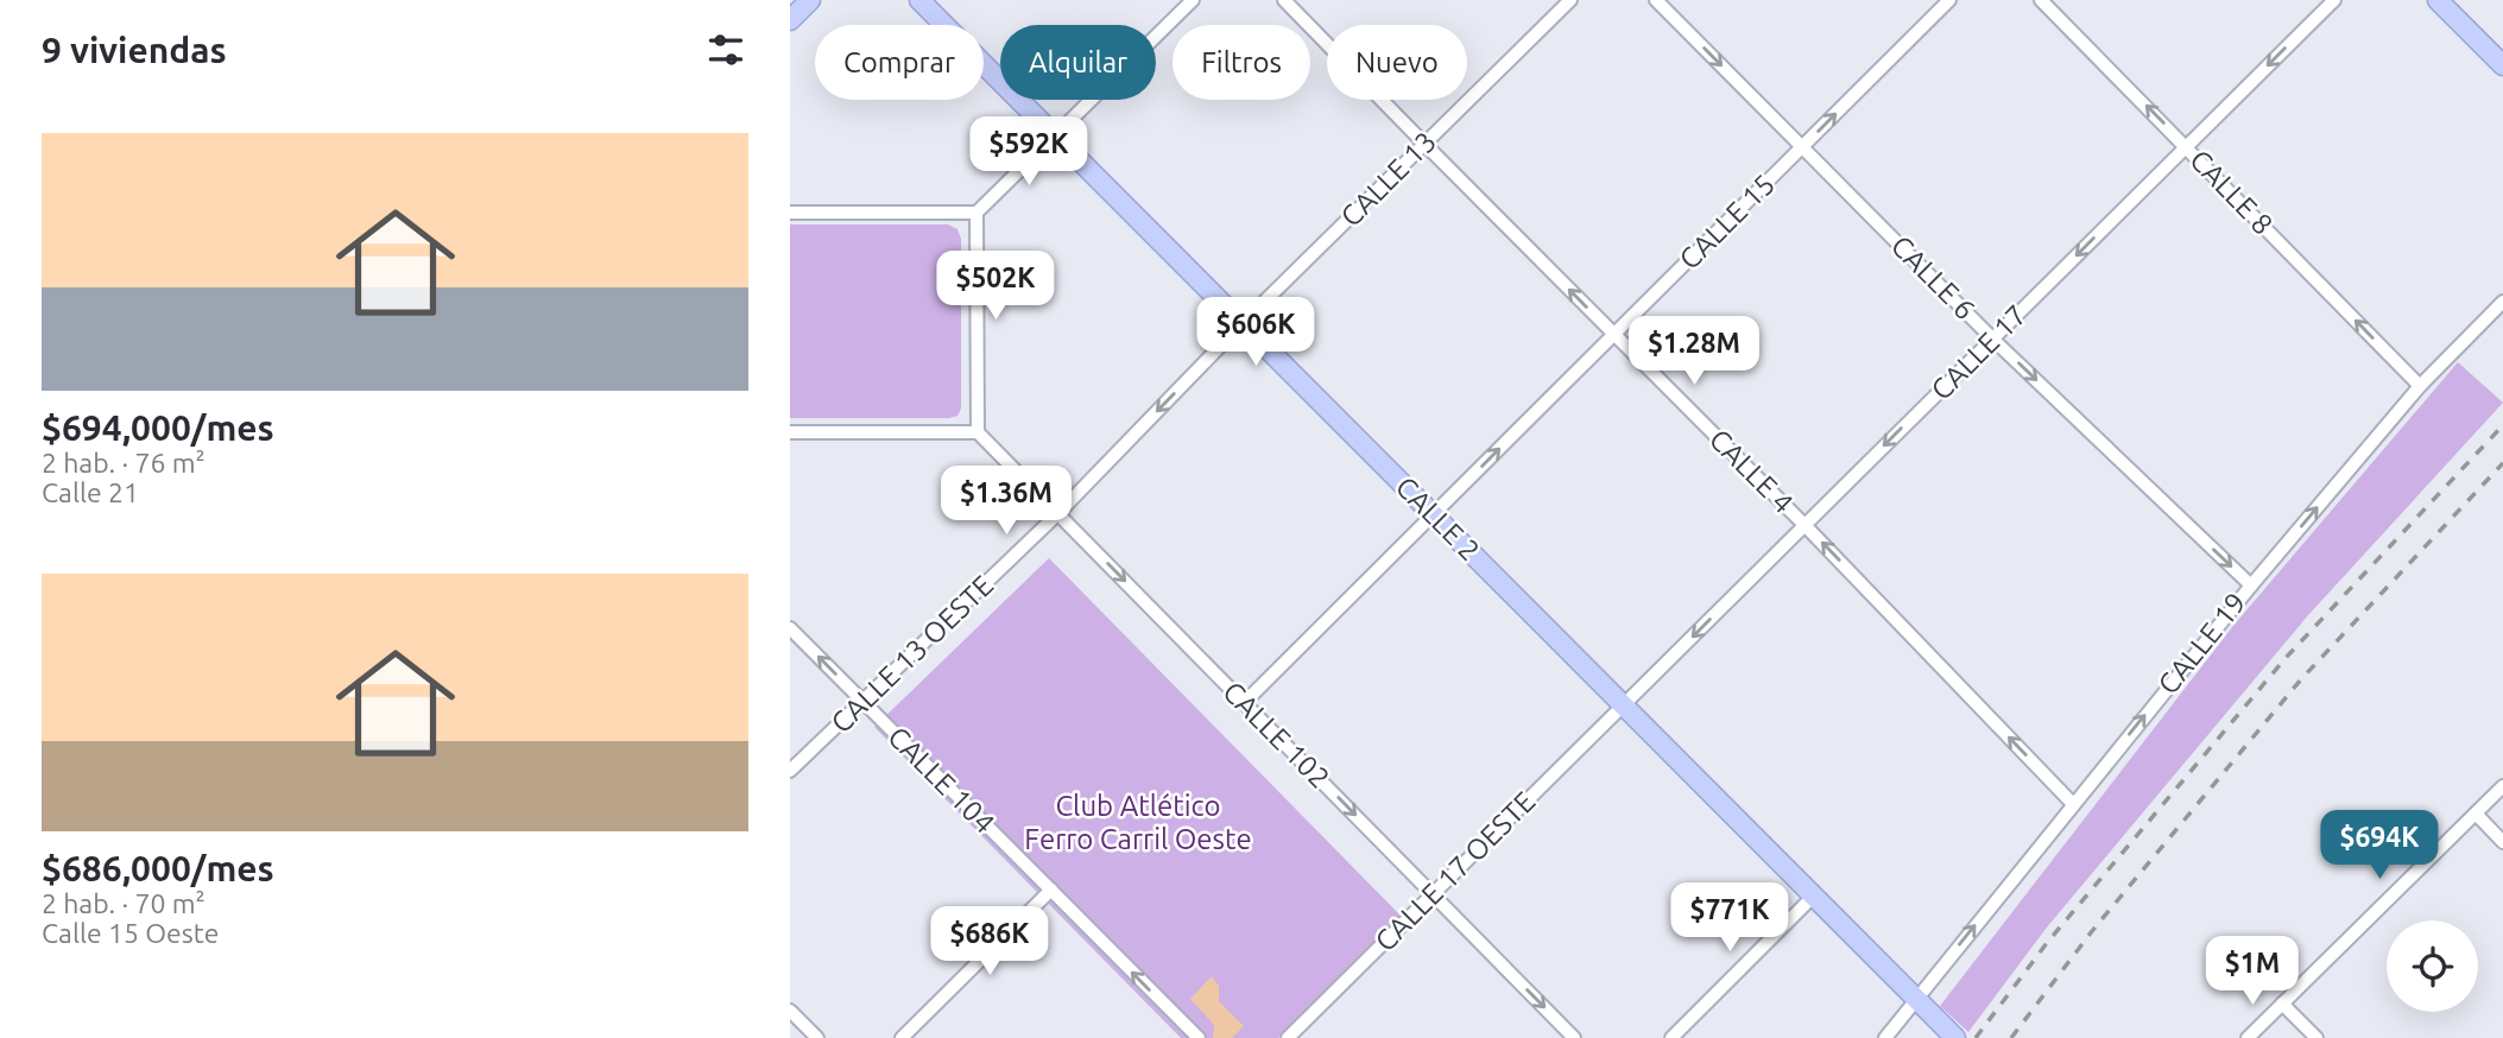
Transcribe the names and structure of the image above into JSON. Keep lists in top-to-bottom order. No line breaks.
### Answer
{"streets":{"street":["CALLE 13","CALLE 8","CALLE 15","CALLE 6","CALLE 17","CALLE 4","CALLE 2","CALLE 19","CALLE 13 OESTE","CALLE 102","CALLE 104","CALLE 17 OESTE"]},"crossings":[["CALLE 13","CALLE 4"],["CALLE 13","CALLE 2"],["CALLE 13","CALLE 13 OESTE"],["CALLE 8","CALLE 17"],["CALLE 8","CALLE 19"],["CALLE 15","CALLE 6"],["CALLE 15","CALLE 4"],["CALLE 15","CALLE 2"],["CALLE 15","CALLE 102"],["CALLE 6","CALLE 17"],["CALLE 6","CALLE 19"],["CALLE 17","CALLE 4"],["CALLE 17","CALLE 2"],["CALLE 17","CALLE 17 OESTE"],["CALLE 4","CALLE 19"],["CALLE 2","CALLE 19"],["CALLE 2","CALLE 13 OESTE"],["CALLE 2","CALLE 17 OESTE"],["CALLE 13 OESTE","CALLE 102"],["CALLE 13 OESTE","CALLE 104"],["CALLE 102","CALLE 17 OESTE"]],"one_way":["CALLE 8","CALLE 15","CALLE 6","CALLE 17","CALLE 4","CALLE 19","CALLE 13 OESTE","CALLE 102","CALLE 104"],"parks":["Club Atlético Ferro Carril Oeste"],"page":{"heading":"9 viviendas","chip":["Comprar","Alquilar","Filtros","Nuevo"],"list":[{"name":"$694,000/mes","note":"2 hab. · 76 m² · Calle 21"},{"name":"$686,000/mes","note":"2 hab. · 70 m² · Calle 15 Oeste"}],"price":["$592K","$502K","$606K","$1.28M","$1.36M","$694K","$771K","$686K","$1M"]}}
